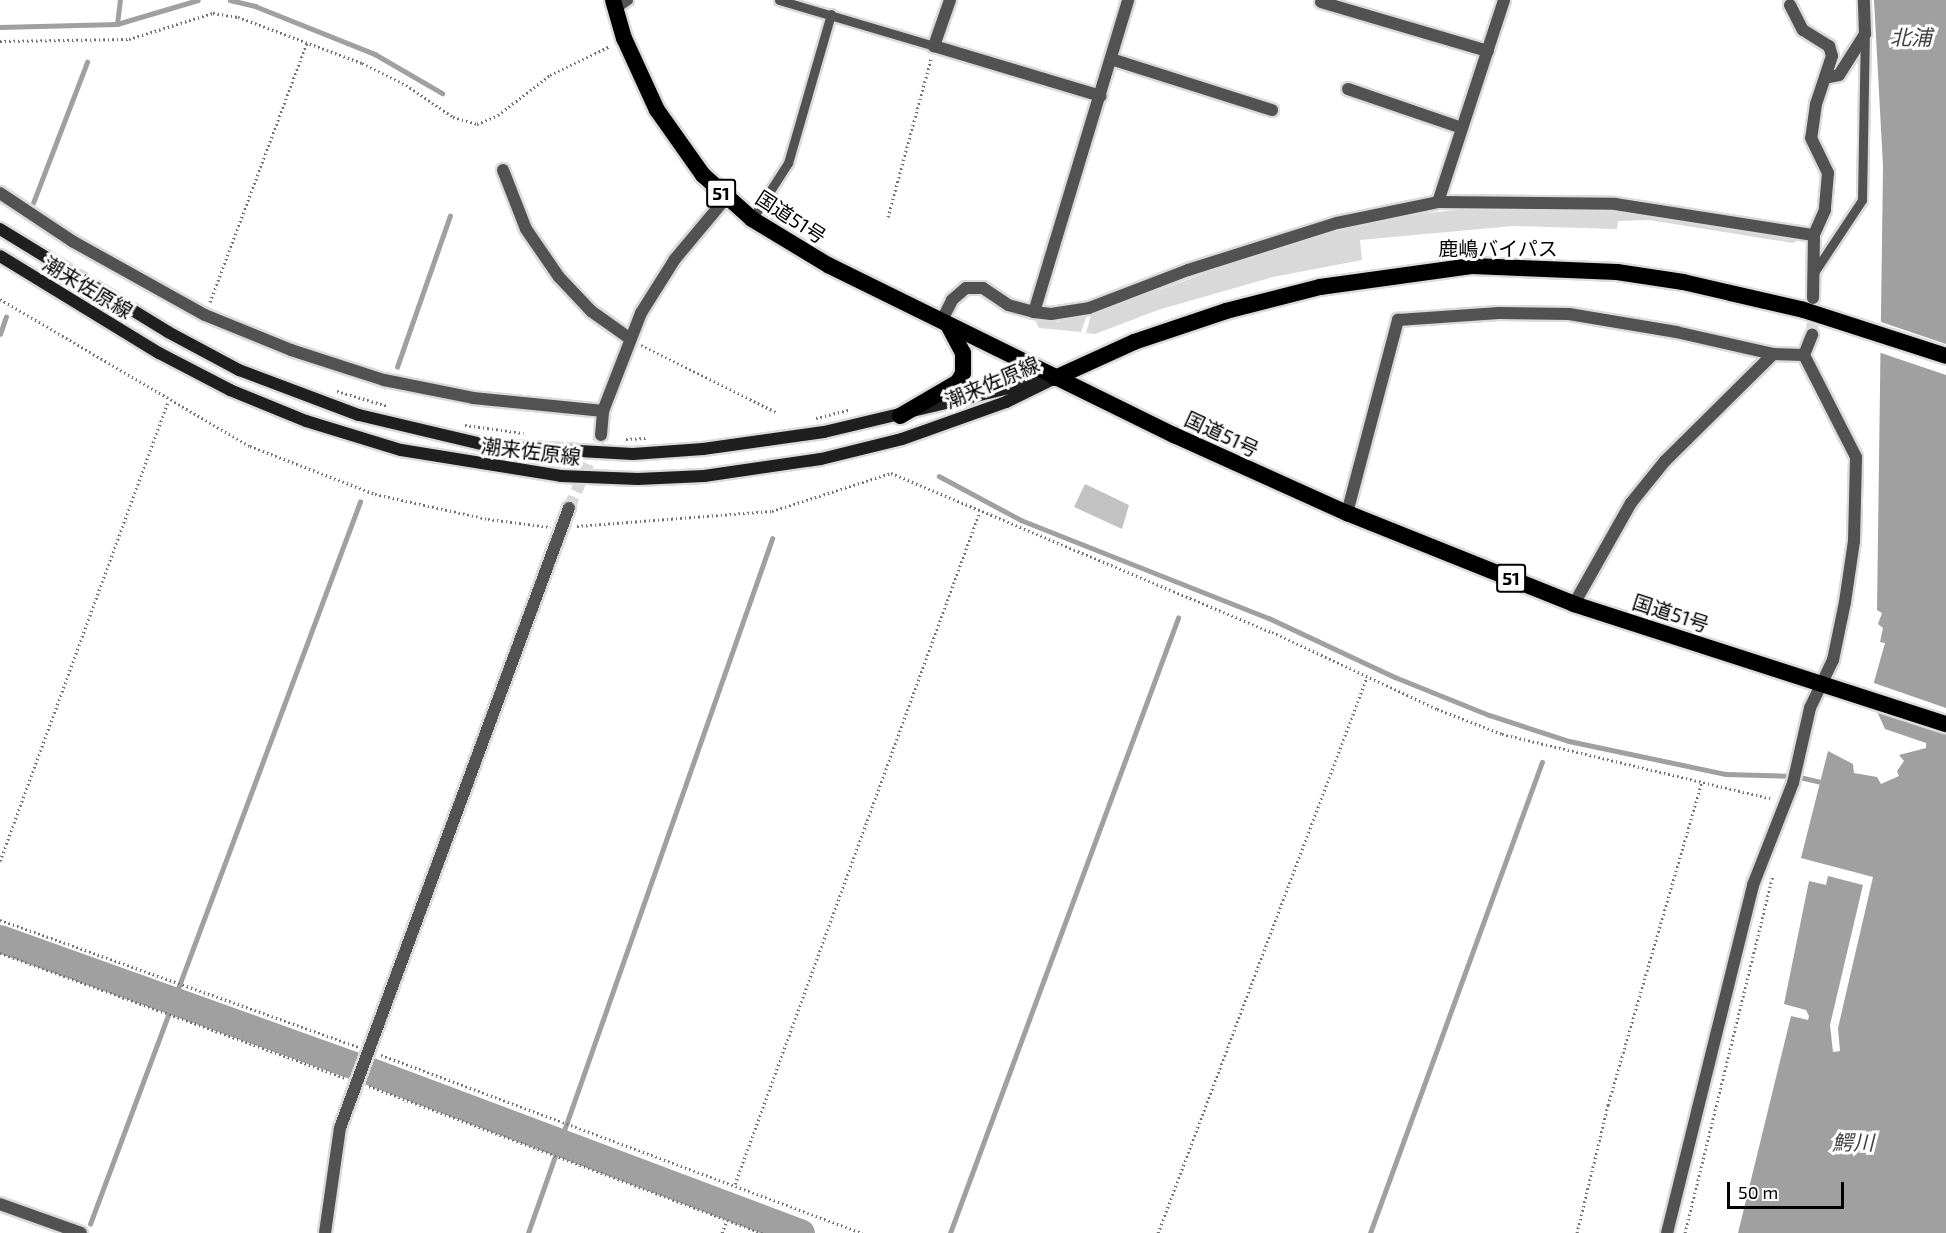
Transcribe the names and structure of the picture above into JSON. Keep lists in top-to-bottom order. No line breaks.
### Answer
{"streets":{"highway":["51","国道51号","鹿嶋バイパス"],"main road":["潮来佐原線"]},"crossings":[["国道51号","鹿嶋バイパス"],["国道51号","潮来佐原線"],["鹿嶋バイパス","潮来佐原線"]],"water":["北浦","鰐川"],"scale_bar":"50 m"}
